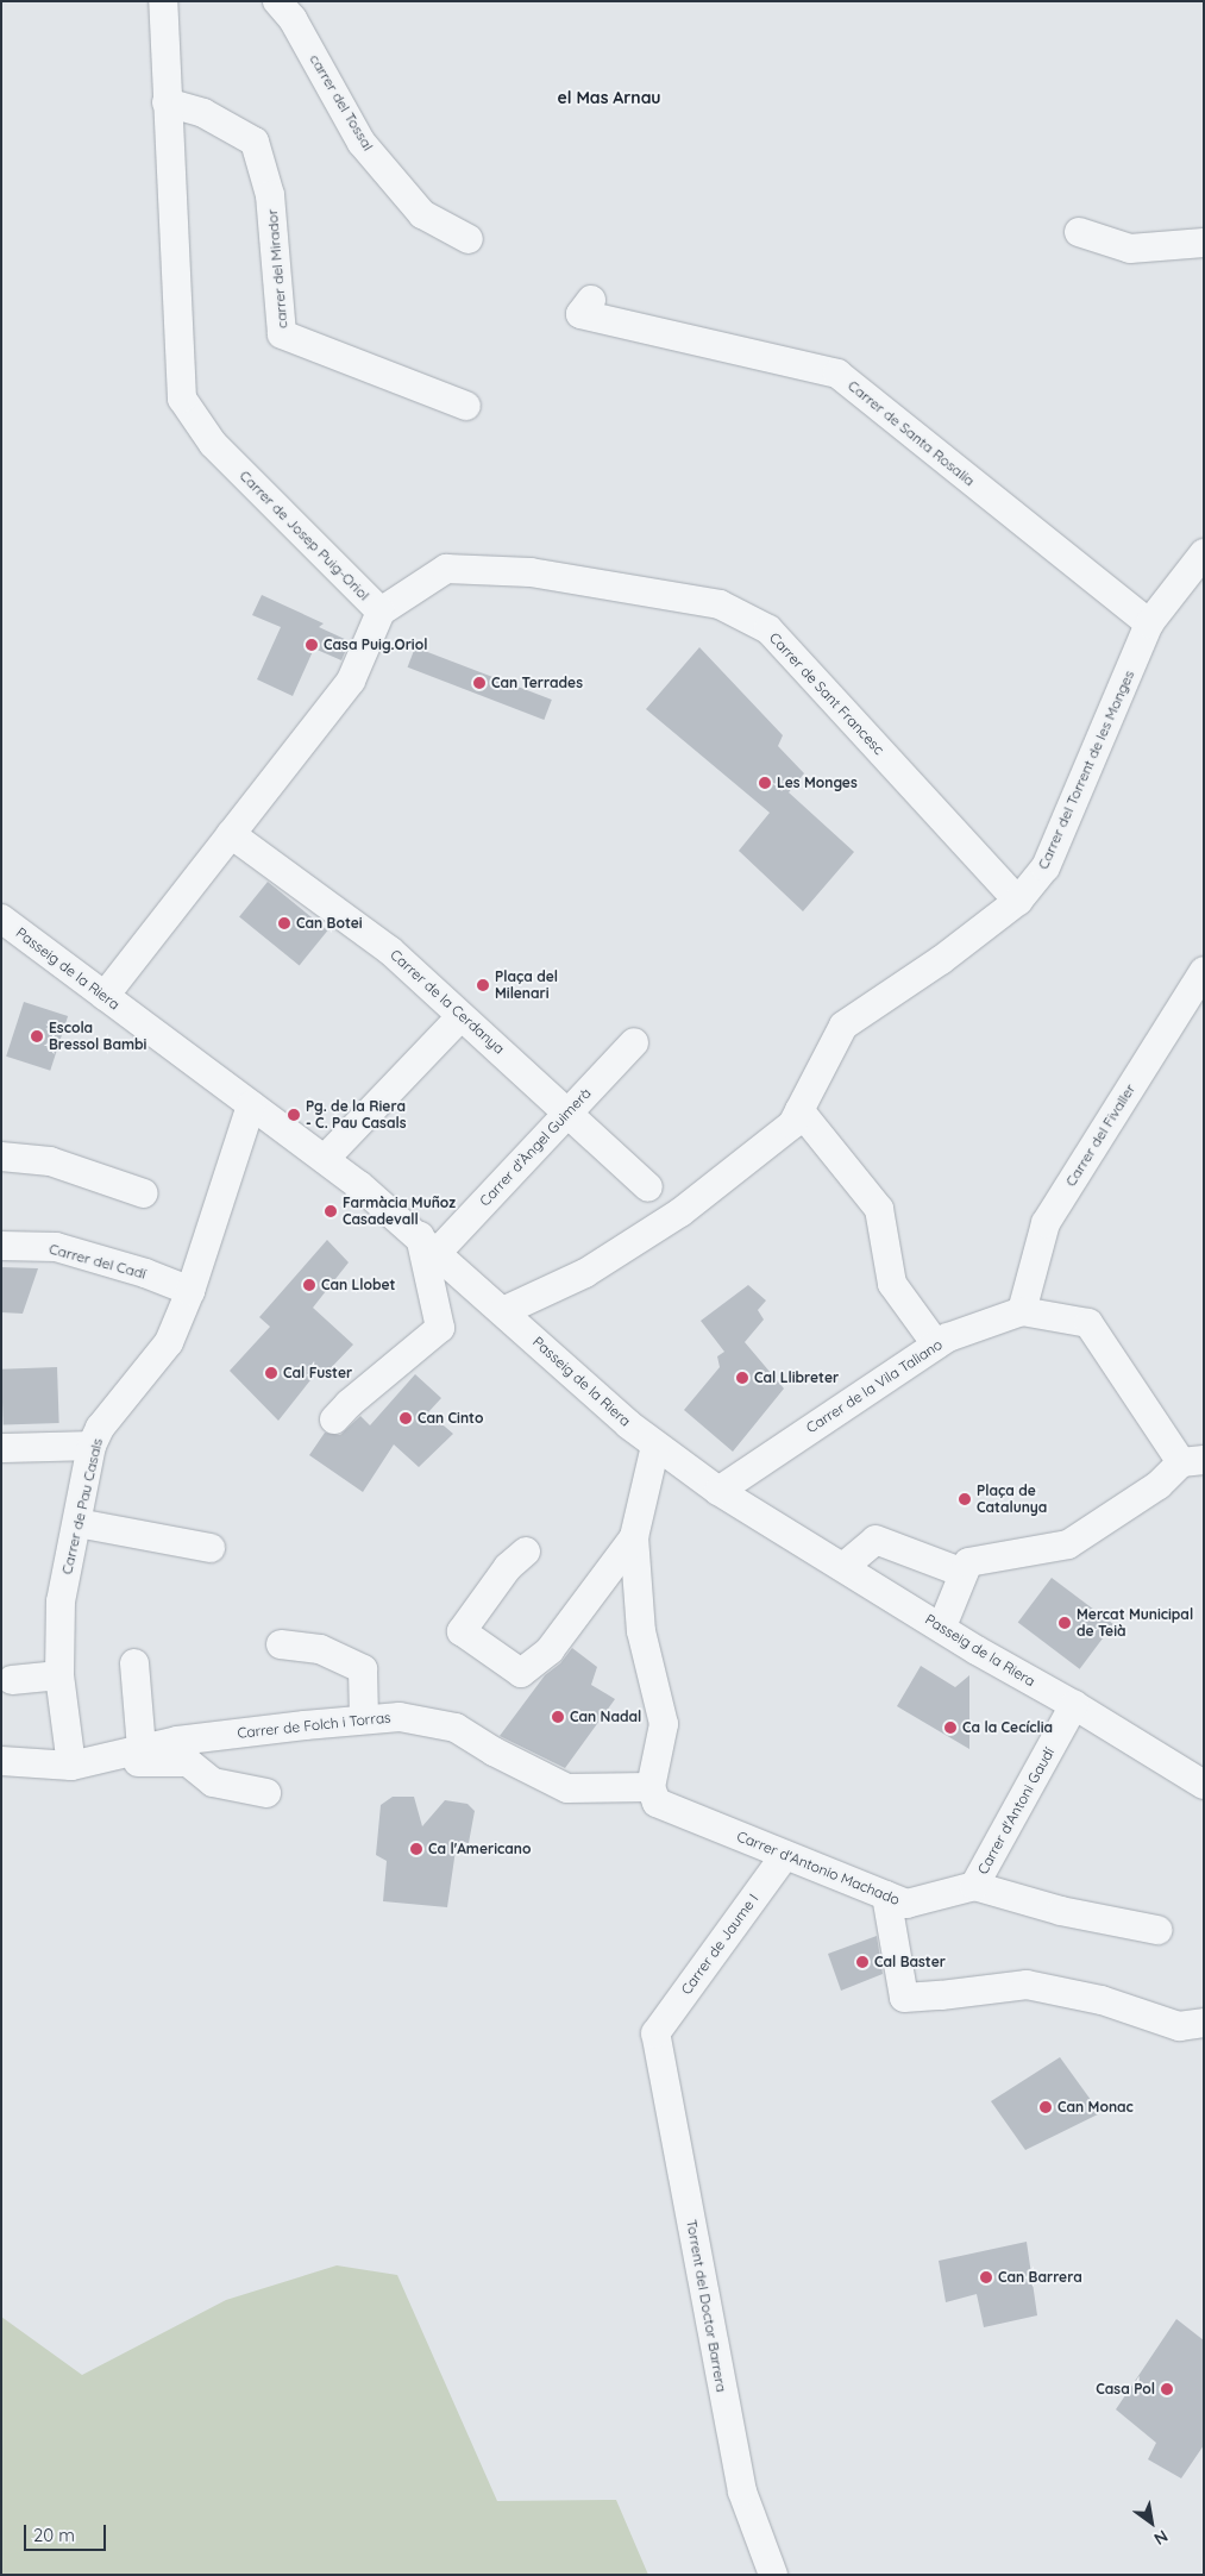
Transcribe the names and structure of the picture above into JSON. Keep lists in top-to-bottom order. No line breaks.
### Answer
{"streets":{"street":["carrer del Tossal","carrer del Mirador","Carrer de Santa Rosalía","Carrer de Josep Puig-Oriol","Carrer de Sant Francesc","Carrer del Torrent de les Monges","Passeig de la Riera","Carrer de la Cerdanya","Carrer del Fivaller","Carrer d'Àngel Guimerà","Carrer del Cadí","Carrer de la Vila Taliano","Carrer de Pau Casals","Carrer de Folch i Torras","Carrer d'Antoni Gaudí","Carrer d'Antonio Machado","Carrer de Jaume I","Torrent del Doctor Barrera"]},"crossings":[["carrer del Mirador","Carrer de Josep Puig-Oriol"],["Carrer de Santa Rosalía","Carrer del Torrent de les Monges"],["Carrer de Josep Puig-Oriol","Carrer de Sant Francesc"],["Carrer de Josep Puig-Oriol","Passeig de la Riera"],["Carrer de Josep Puig-Oriol","Carrer de la Cerdanya"],["Carrer de Sant Francesc","Carrer del Torrent de les Monges"],["Carrer del Torrent de les Monges","Passeig de la Riera"],["Passeig de la Riera","Carrer d'Àngel Guimerà"],["Passeig de la Riera","Carrer de la Vila Taliano"],["Passeig de la Riera","Carrer de Pau Casals"],["Passeig de la Riera","Carrer d'Antoni Gaudí"],["Carrer de la Cerdanya","Carrer d'Àngel Guimerà"],["Carrer del Fivaller","Carrer de la Vila Taliano"],["Carrer del Cadí","Carrer de Pau Casals"],["Carrer de Pau Casals","Carrer de Folch i Torras"],["Carrer de Folch i Torras","Carrer d'Antonio Machado"],["Carrer d'Antoni Gaudí","Carrer d'Antonio Machado"],["Carrer d'Antonio Machado","Carrer de Jaume I"],["Carrer de Jaume I","Torrent del Doctor Barrera"]],"districts":["el Mas Arnau"],"places":["Casa Puig.Oriol","Can Terrades","Les Monges","Can Botei","Plaça del Milenari","Escola Bressol Bambi","Pg. de la Riera - C. Pau Casals","Farmàcia Muñoz Casadevall","Can Llobet","Cal Fuster","Cal Llibreter","Can Cinto","Plaça de Catalunya","Mercat Municipal de Teià","Can Nadal","Ca la Cecíclia","Ca l'Americano","Cal Baster","Can Monac","Can Barrera","Casa Pol"],"scale_bar":"20 m","north":"bottom right"}
